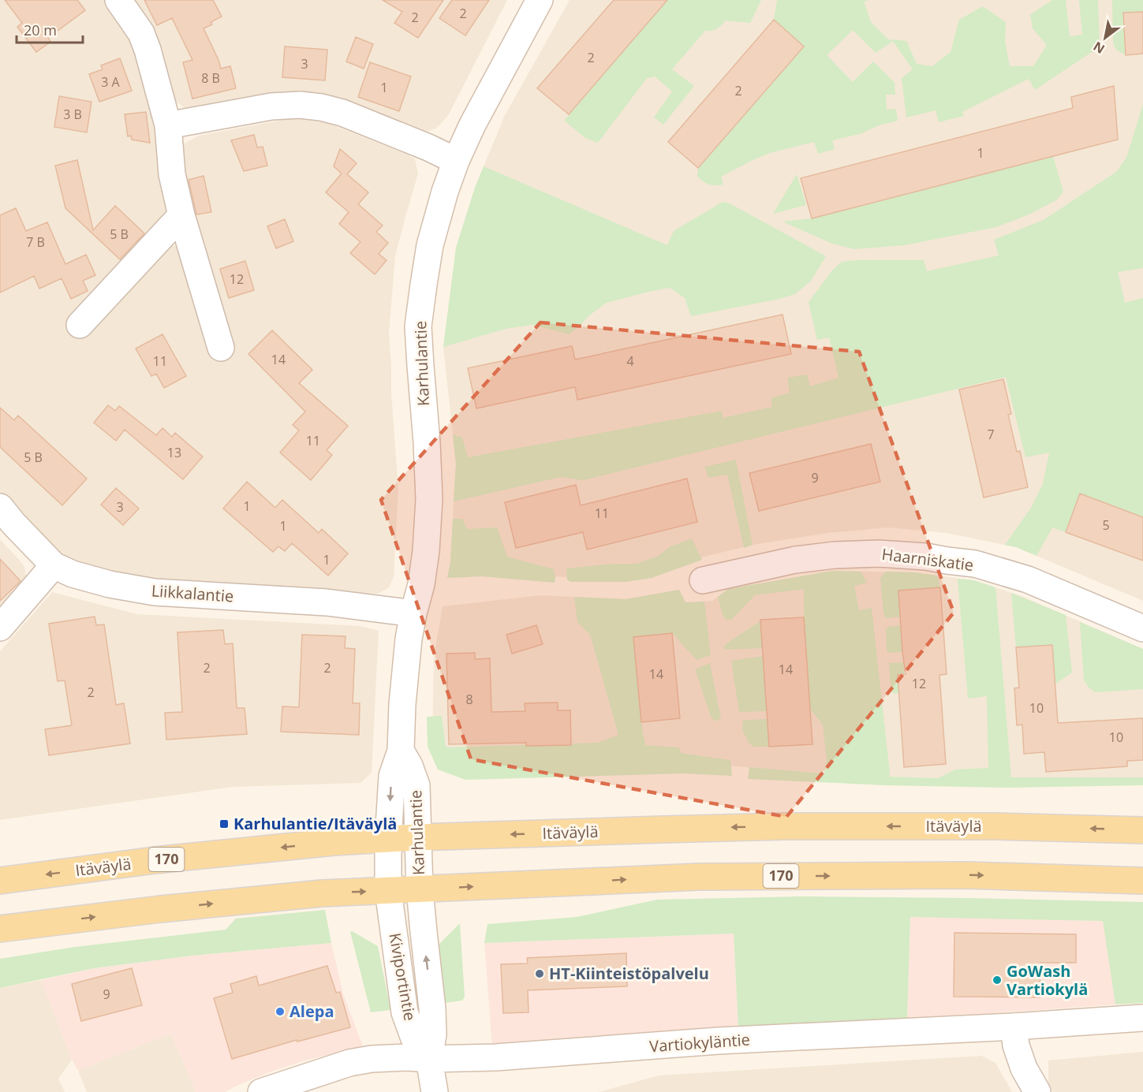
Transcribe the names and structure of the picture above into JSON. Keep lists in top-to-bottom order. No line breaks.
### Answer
{"streets":{"main road":["Karhulantie","Haarniskatie","Liikkalantie","Itäväylä","170","Kiviportintie","Vartiokyläntie"]},"crossings":[["Karhulantie","Liikkalantie"],["Karhulantie","Itäväylä"],["Karhulantie","170"],["Karhulantie","Kiviportintie"],["170","Kiviportintie"],["Kiviportintie","Vartiokyläntie"]],"places":{"transit":["Karhulantie/Itäväylä"],"other":["HT-Kiinteistöpalvelu","GoWash Vartiokylä","Alepa"]},"house_numbers":["2","2","2","3","8 B","3 A","1","2","3 B","1","5 B","7 B","12","14","11","4","7","11","13","5 B","9","1","3","11","5","1","1","2","2","14","14","12","2","8","10","10","9"],"scale_bar":"20 m","north":"bottom left"}
